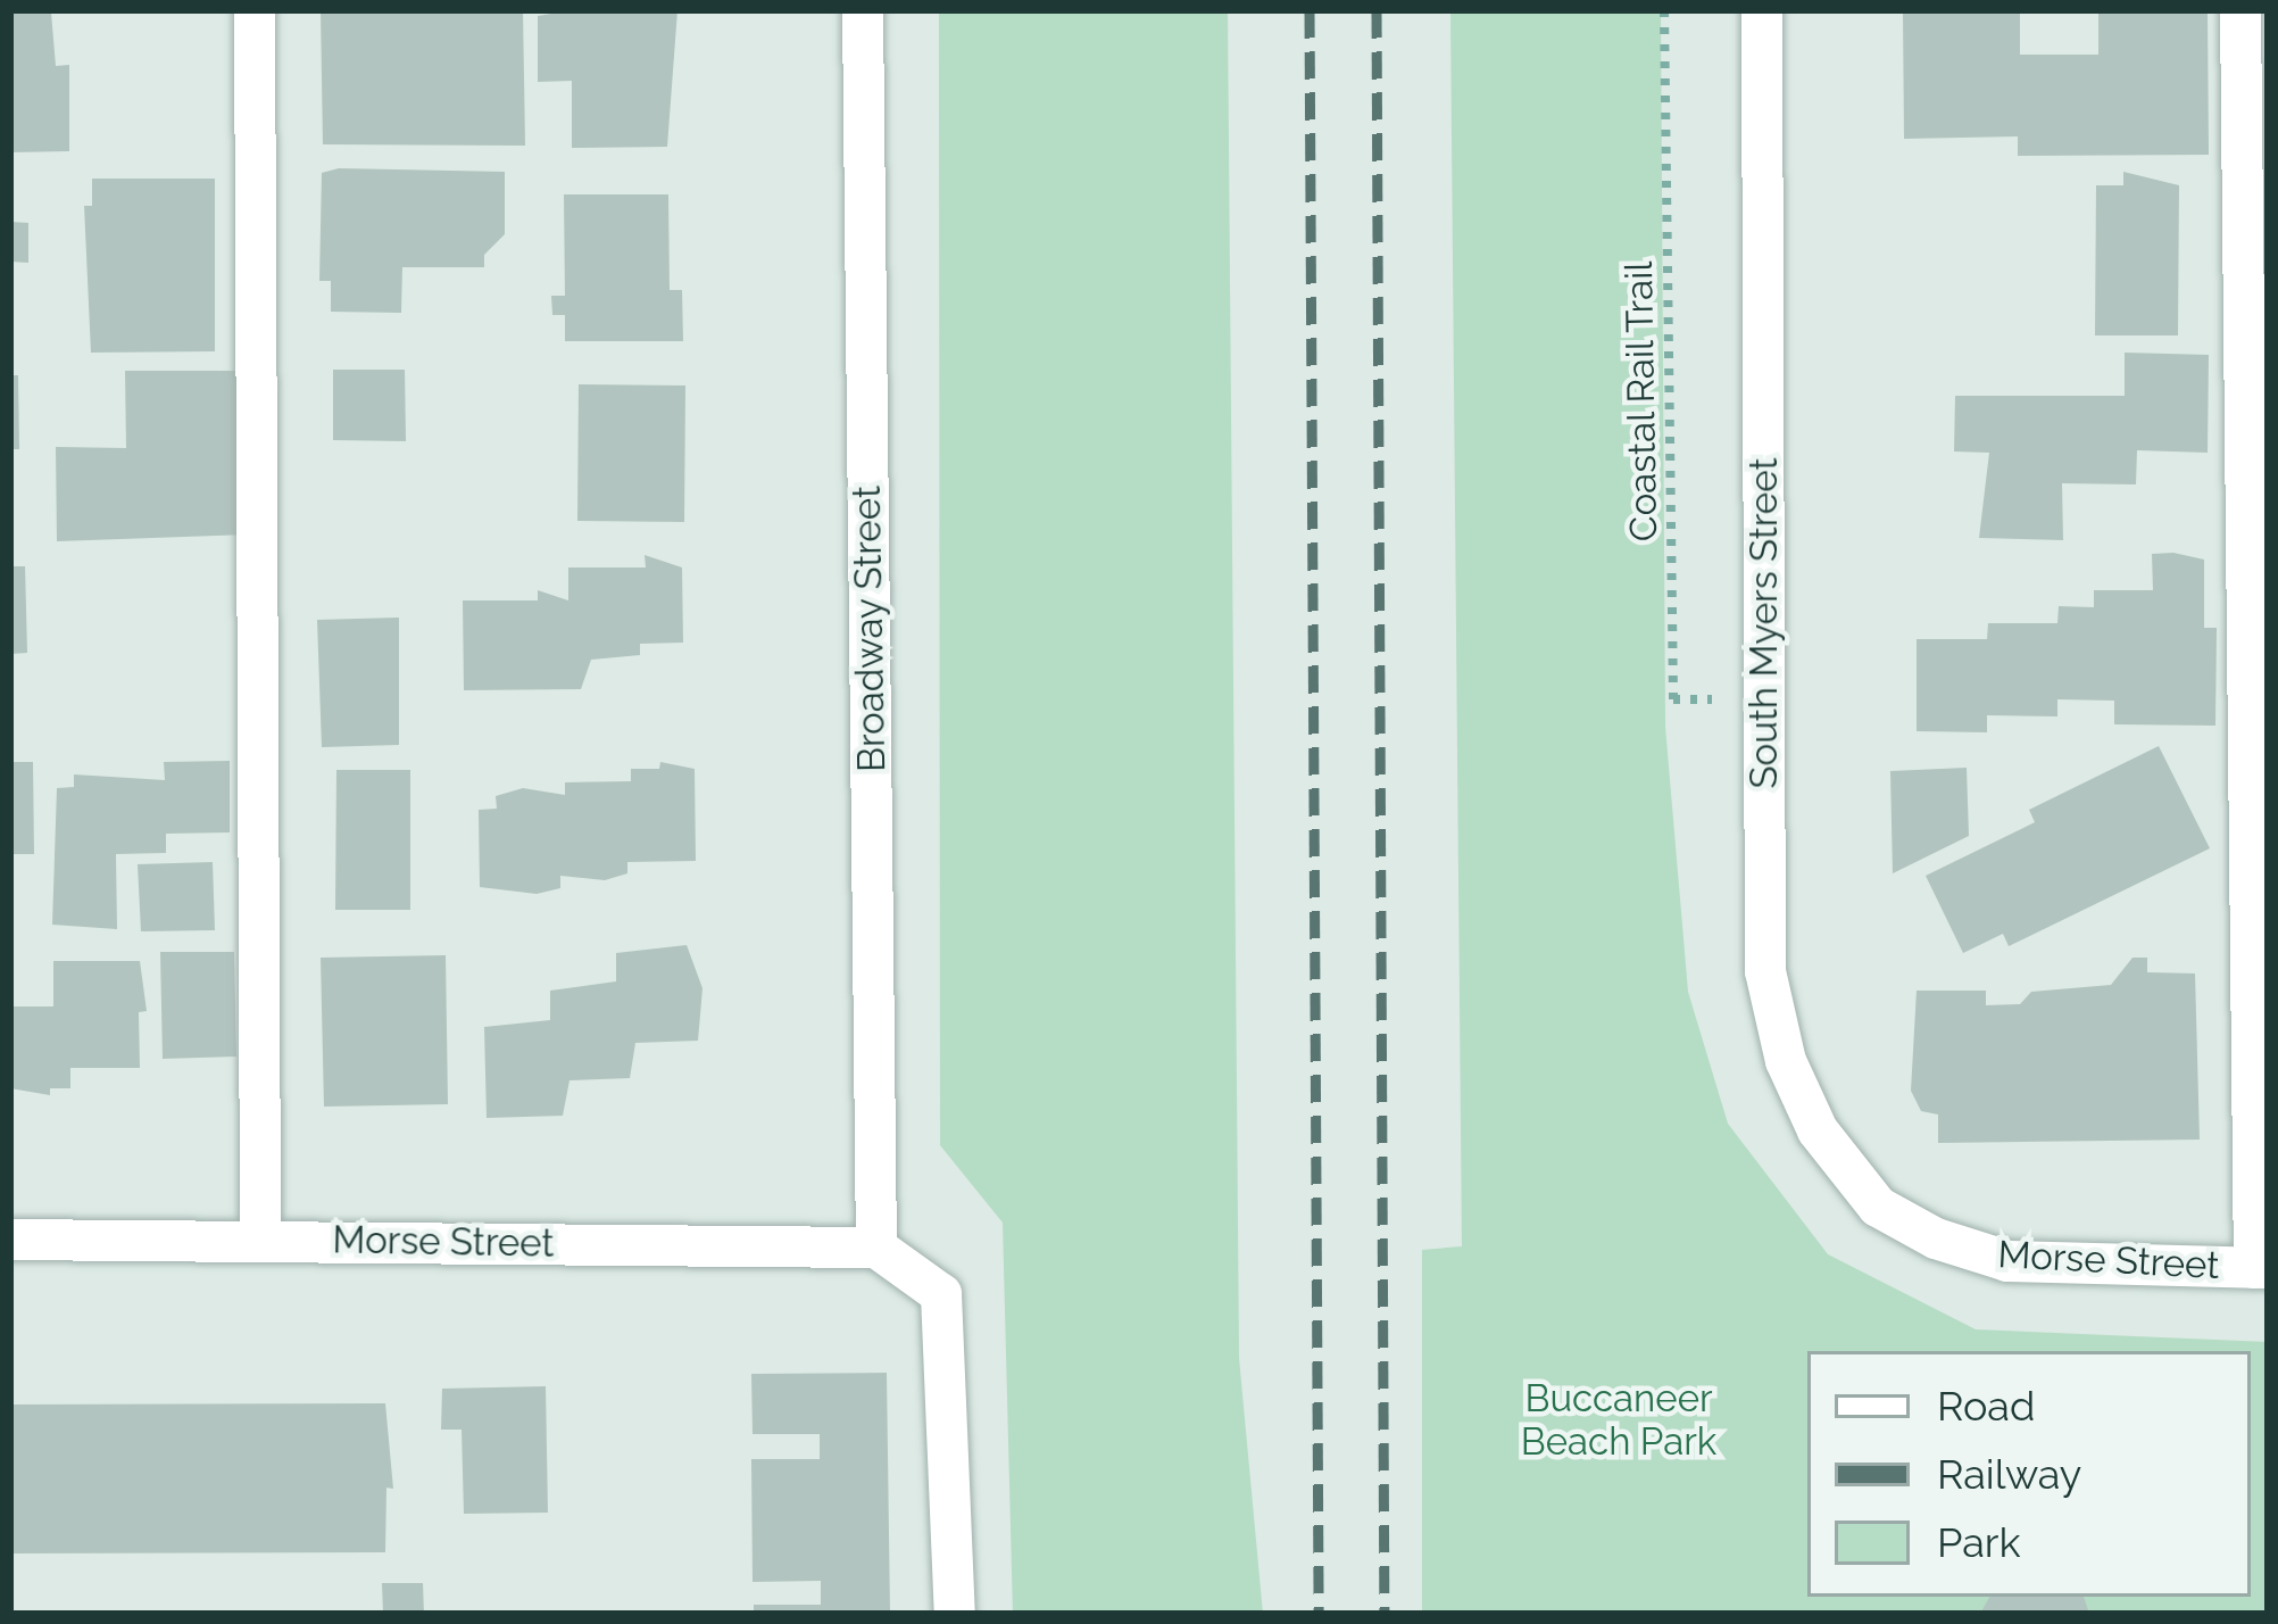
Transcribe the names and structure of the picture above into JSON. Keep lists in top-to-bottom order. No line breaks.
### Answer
{"streets":{"street":["South Myers Street","Broadway Street","Morse Street"],"path":["Coastal Rail Trail"]},"crossings":[["Coastal Rail Trail","South Myers Street"],["South Myers Street","Morse Street"],["Broadway Street","Morse Street"]],"parks":["Buccaneer Beach Park"],"legend":["Road","Railway","Park"]}
